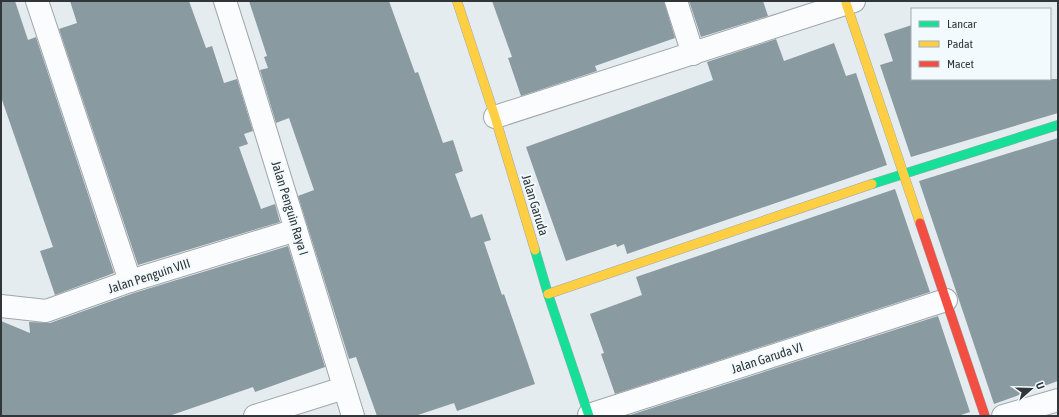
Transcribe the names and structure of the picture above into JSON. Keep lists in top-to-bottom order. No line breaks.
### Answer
{"streets":{"street":["Jalan Garuda","Jalan Penguin Raya I","Jalan Penguin VIII","Jalan Garuda VI"]},"crossings":[["Jalan Garuda","Jalan Garuda VI"],["Jalan Penguin Raya I","Jalan Penguin VIII"]],"legend":["Lancar","Padat","Macet"],"north":"right"}
